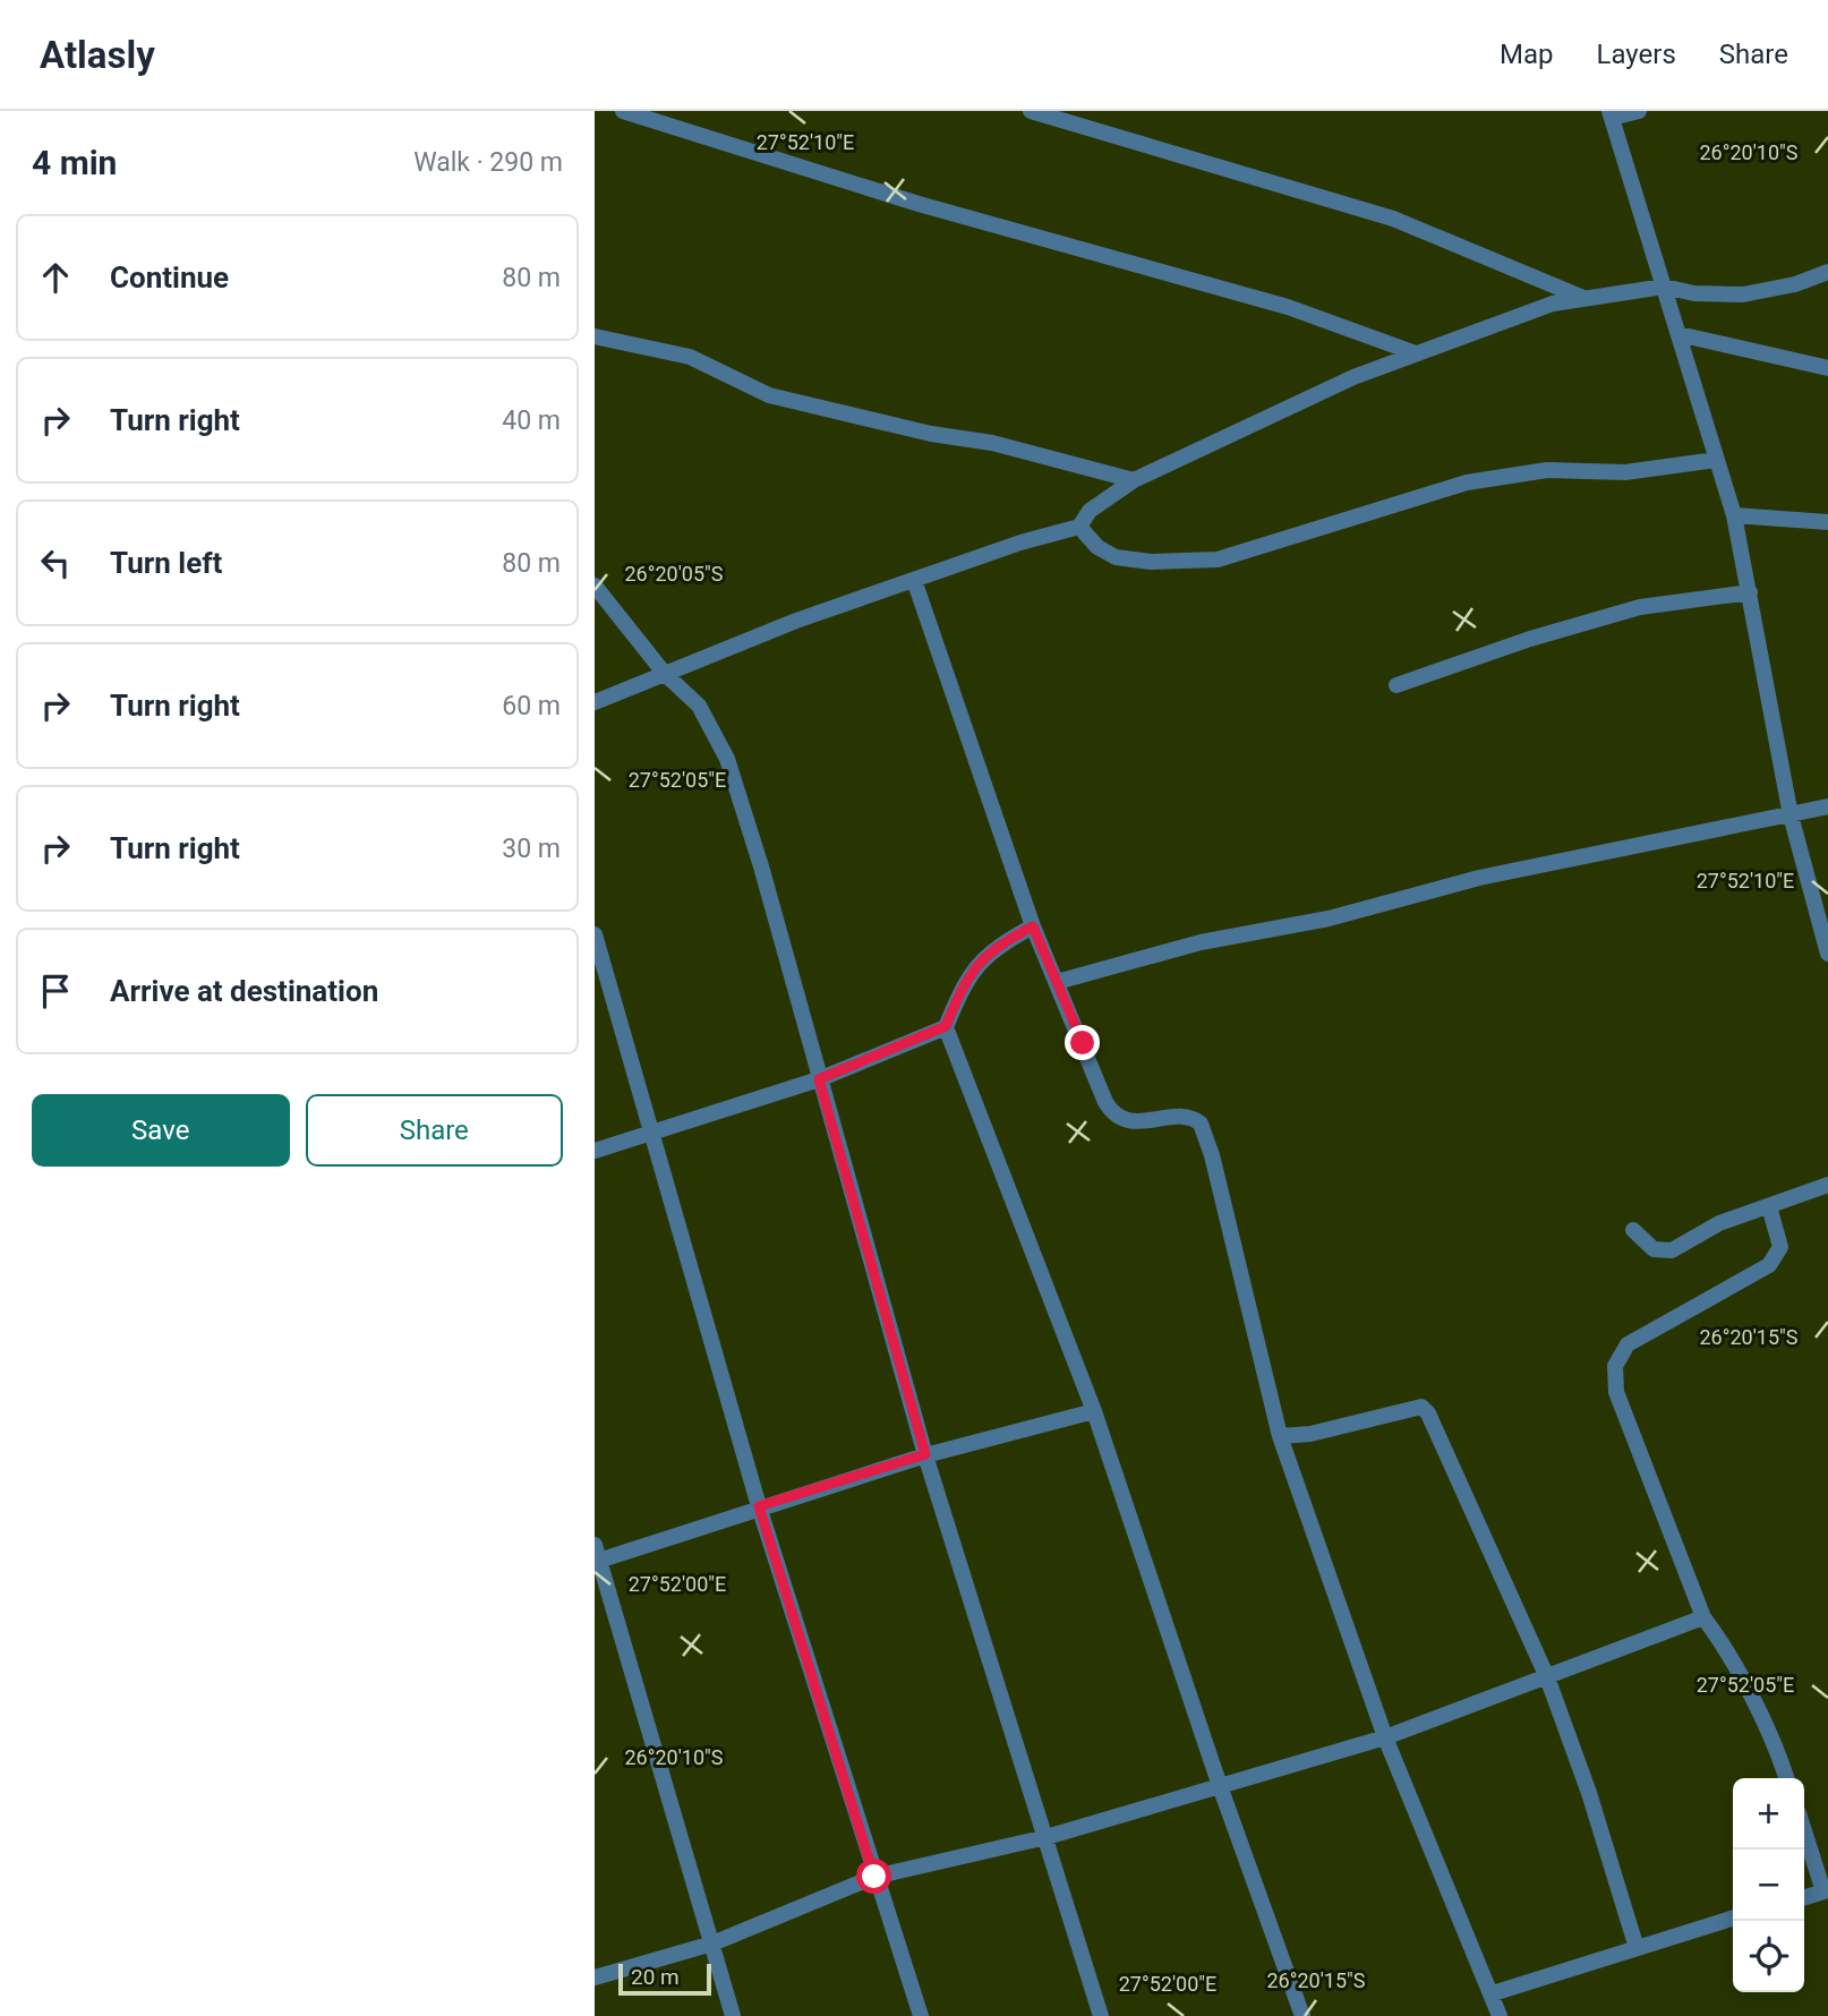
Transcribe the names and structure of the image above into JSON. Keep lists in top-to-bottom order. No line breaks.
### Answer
{"scale_bar":"20 m","page":{"header":"Atlasly","nav":["Map","Layers","Share"],"heading":["4 min","Walk · 290 m"],"list":[["Continue","80 m"],["Turn right","40 m"],["Turn left","80 m"],["Turn right","60 m"],["Turn right","30 m"],"Arrive at destination"],"buttons":["Save","Share"],"map_buttons":["+","−"],"scale":"20 m"},"coordinates":["27°52'10\"E","26°20'10\"S","26°20'05\"S","27°52'05\"E","26°20'15\"S","27°52'00\"E"]}
